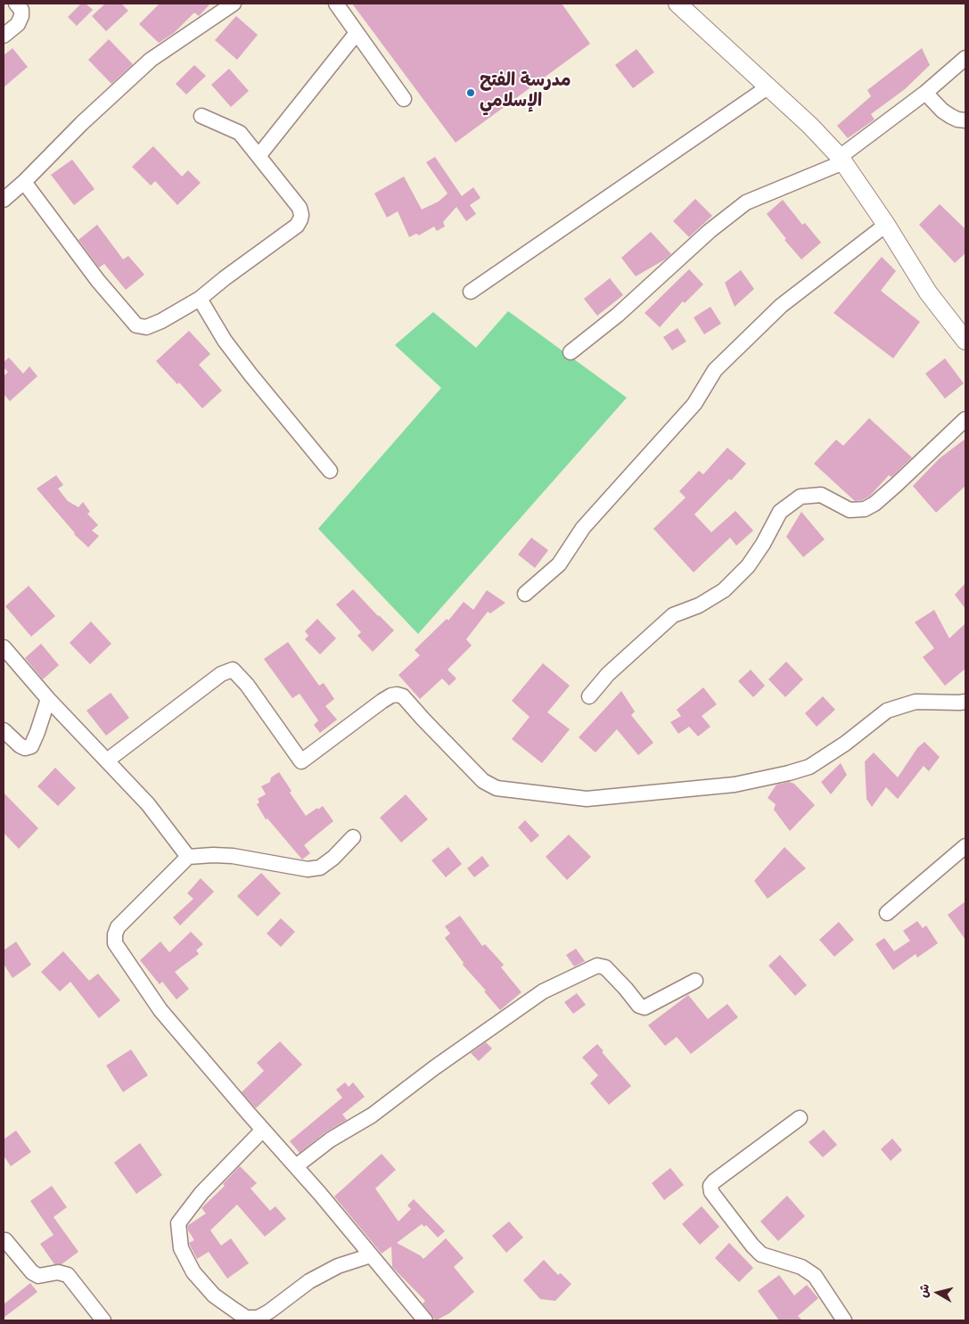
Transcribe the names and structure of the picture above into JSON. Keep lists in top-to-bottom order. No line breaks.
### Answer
{"places":["مدرسة الفتح الإسلامي"],"north":"left"}
